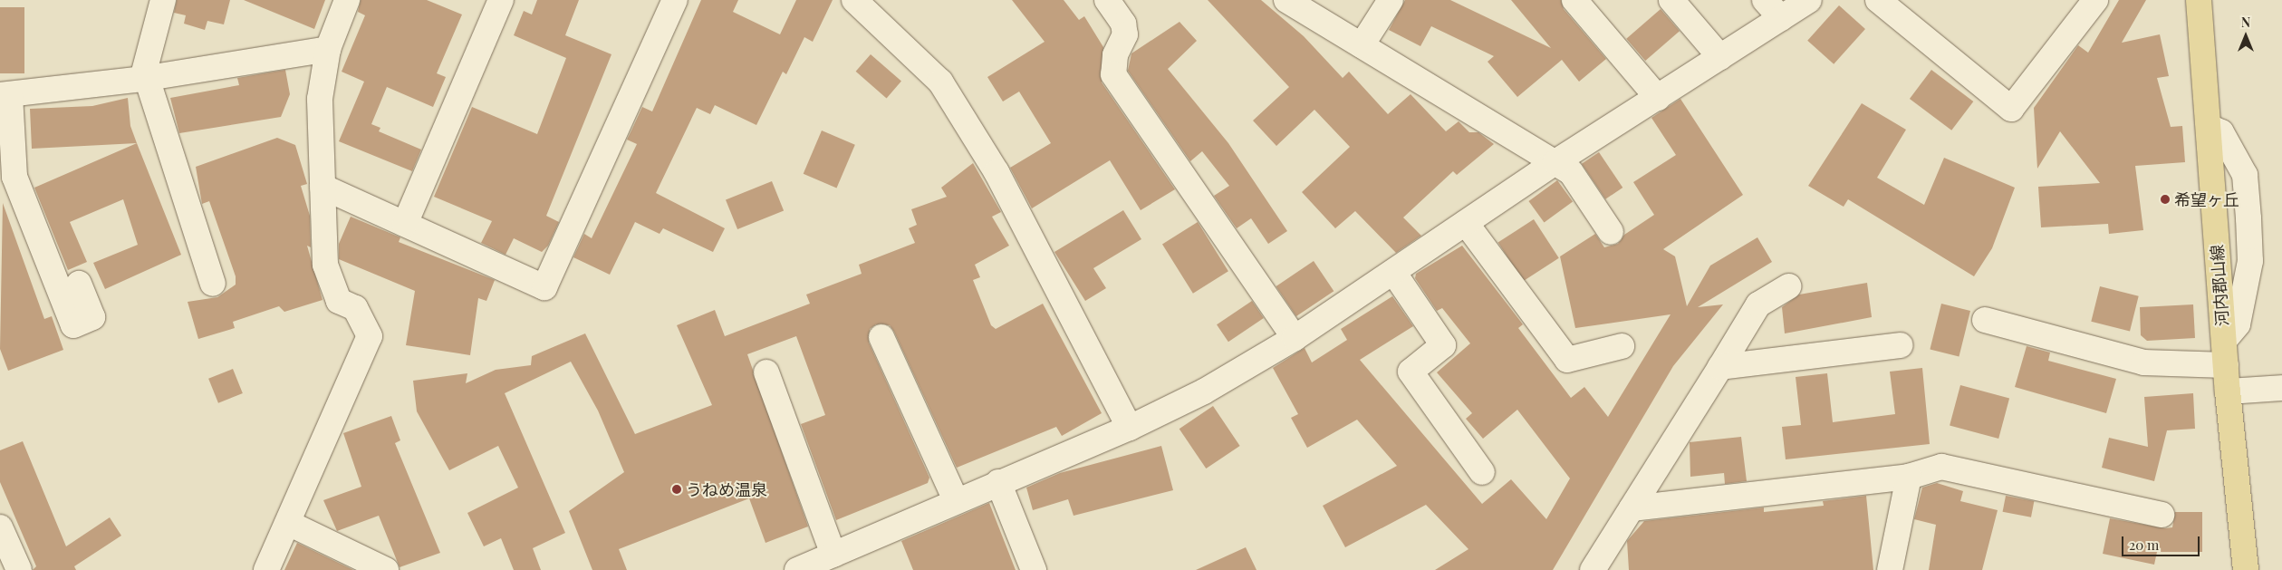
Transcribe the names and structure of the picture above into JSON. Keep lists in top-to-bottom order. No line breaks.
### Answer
{"streets":{"main road":["河内郡山線"]},"places":["希望ヶ丘","うねめ温泉"],"scale_bar":"20 m","north":"top"}
